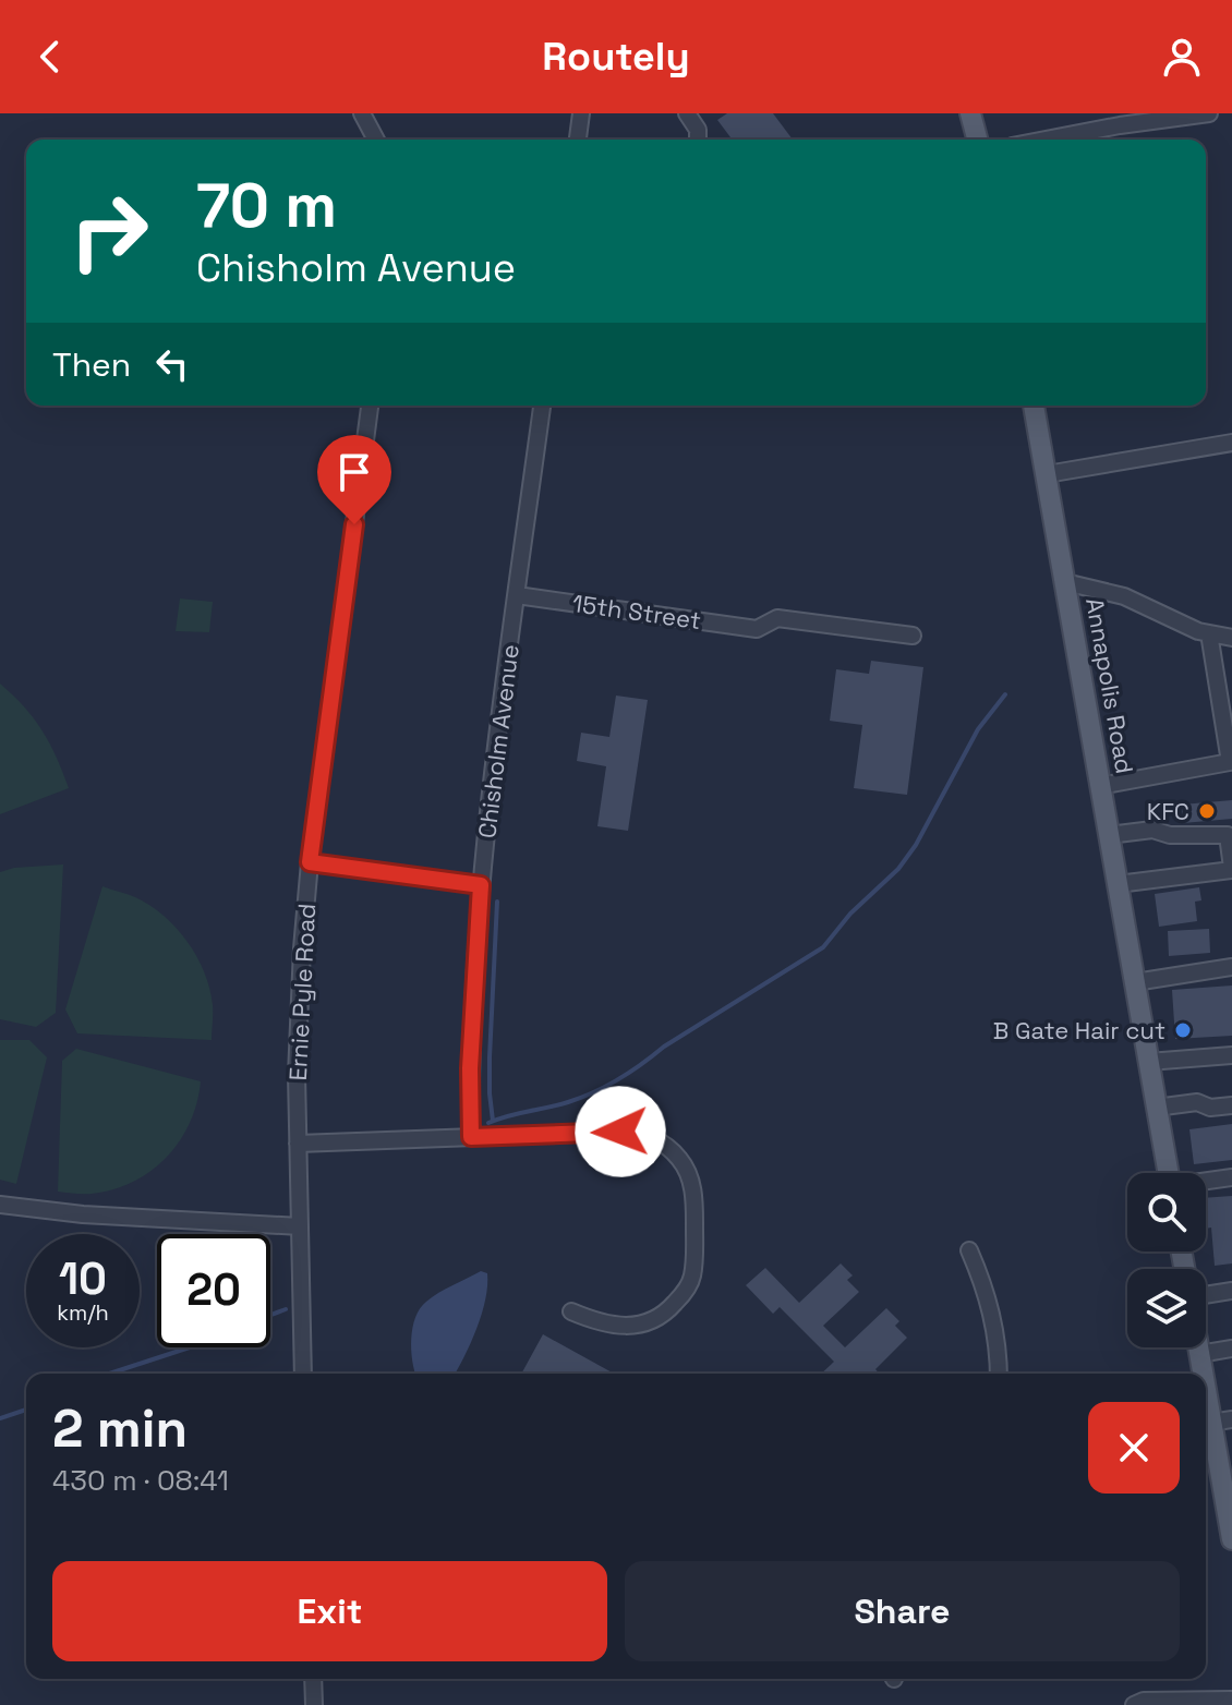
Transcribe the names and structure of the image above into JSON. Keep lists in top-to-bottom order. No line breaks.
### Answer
{"streets":{"main road":["Annapolis Road"],"street":["15th Street","Chisholm Avenue","Ernie Pyle Road"]},"crossings":[["15th Street","Chisholm Avenue"]],"places":["KFC","B Gate Hair cut"],"page":{"header":"Routely","turn":["70 m","Chisholm Avenue"],"then":"Then","speed":"10 km/h","limit":"20","heading":["2 min","430 m · 08:41"],"buttons":["Exit","Share"]}}
